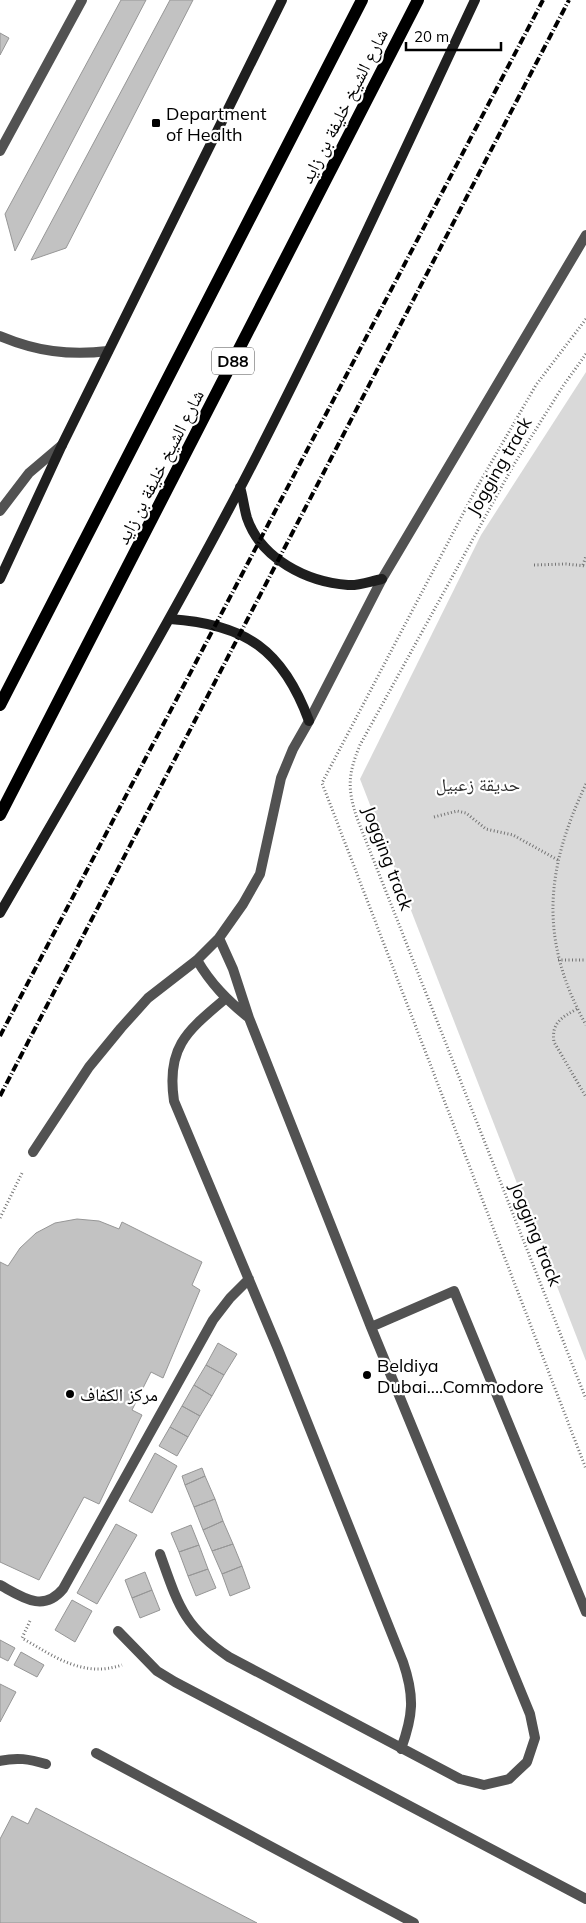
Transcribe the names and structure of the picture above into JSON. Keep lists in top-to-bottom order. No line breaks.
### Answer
{"streets":{"main road":["شارع الشيخ خليفة بن زايد","D88"],"path":["Jogging track"]},"parks":["حديقة زعبيل"],"places":{"transit":["Department of Health"],"other":["Beldiya Dubai....Commodore","مركز الكفاف"]},"scale_bar":"20 m"}
